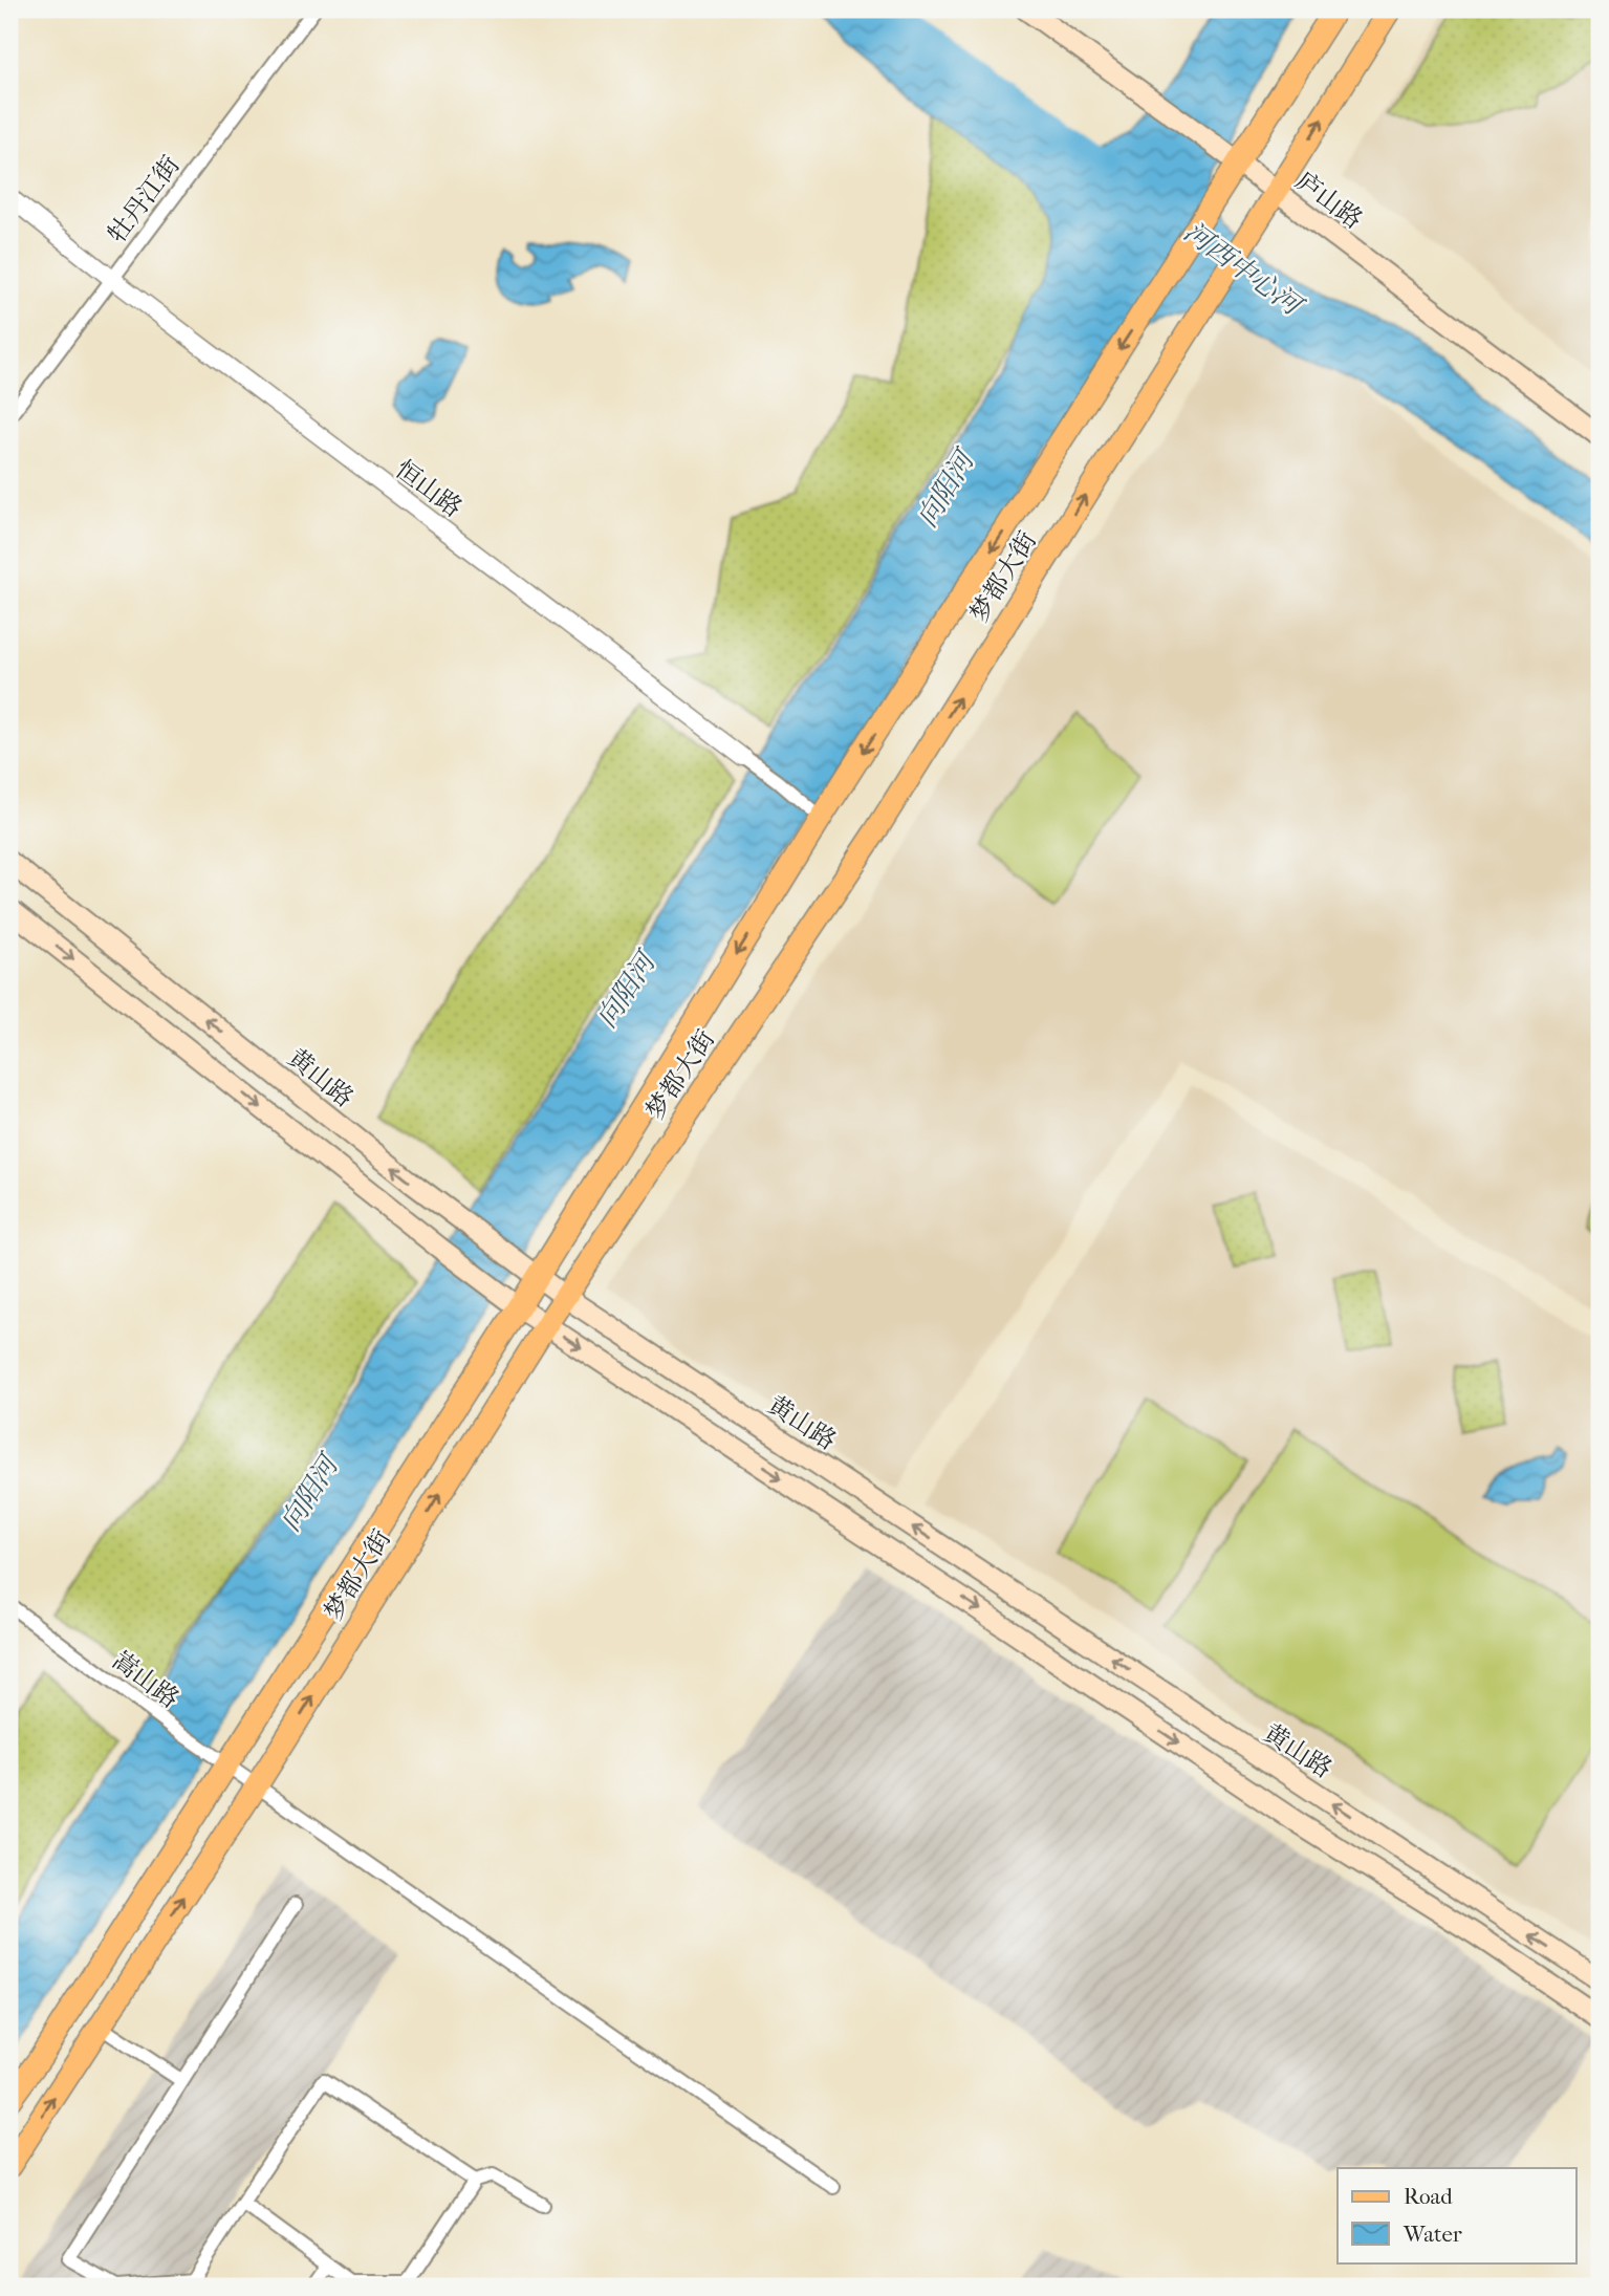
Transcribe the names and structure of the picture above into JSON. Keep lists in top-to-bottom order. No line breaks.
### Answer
{"streets":{"main road":["庐山路","梦都大街","黄山路"],"street":["牡丹江街","恒山路","嵩山路"]},"crossings":[["牡丹江街","恒山路"],["庐山路","梦都大街"],["恒山路","梦都大街"],["梦都大街","黄山路"],["梦都大街","嵩山路"]],"water":["河西中心河","向阳河"],"legend":["Road","Water"]}
